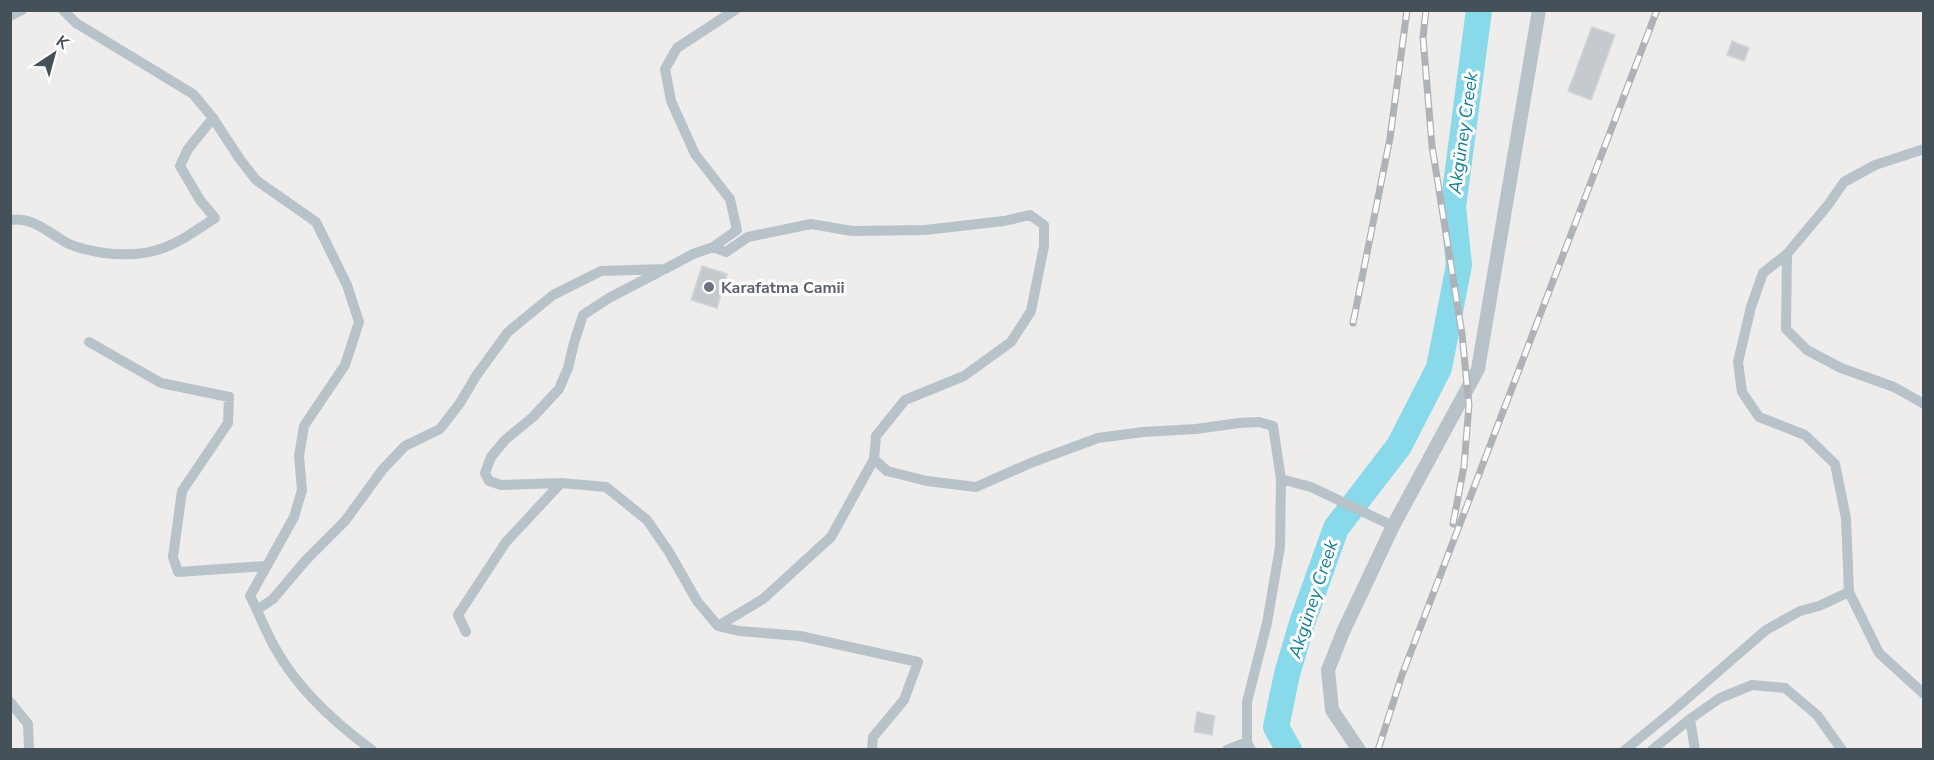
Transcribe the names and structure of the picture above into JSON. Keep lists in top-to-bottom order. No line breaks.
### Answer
{"water":["Akgüney Creek"],"places":["Karafatma Camii"],"north":"top right"}
